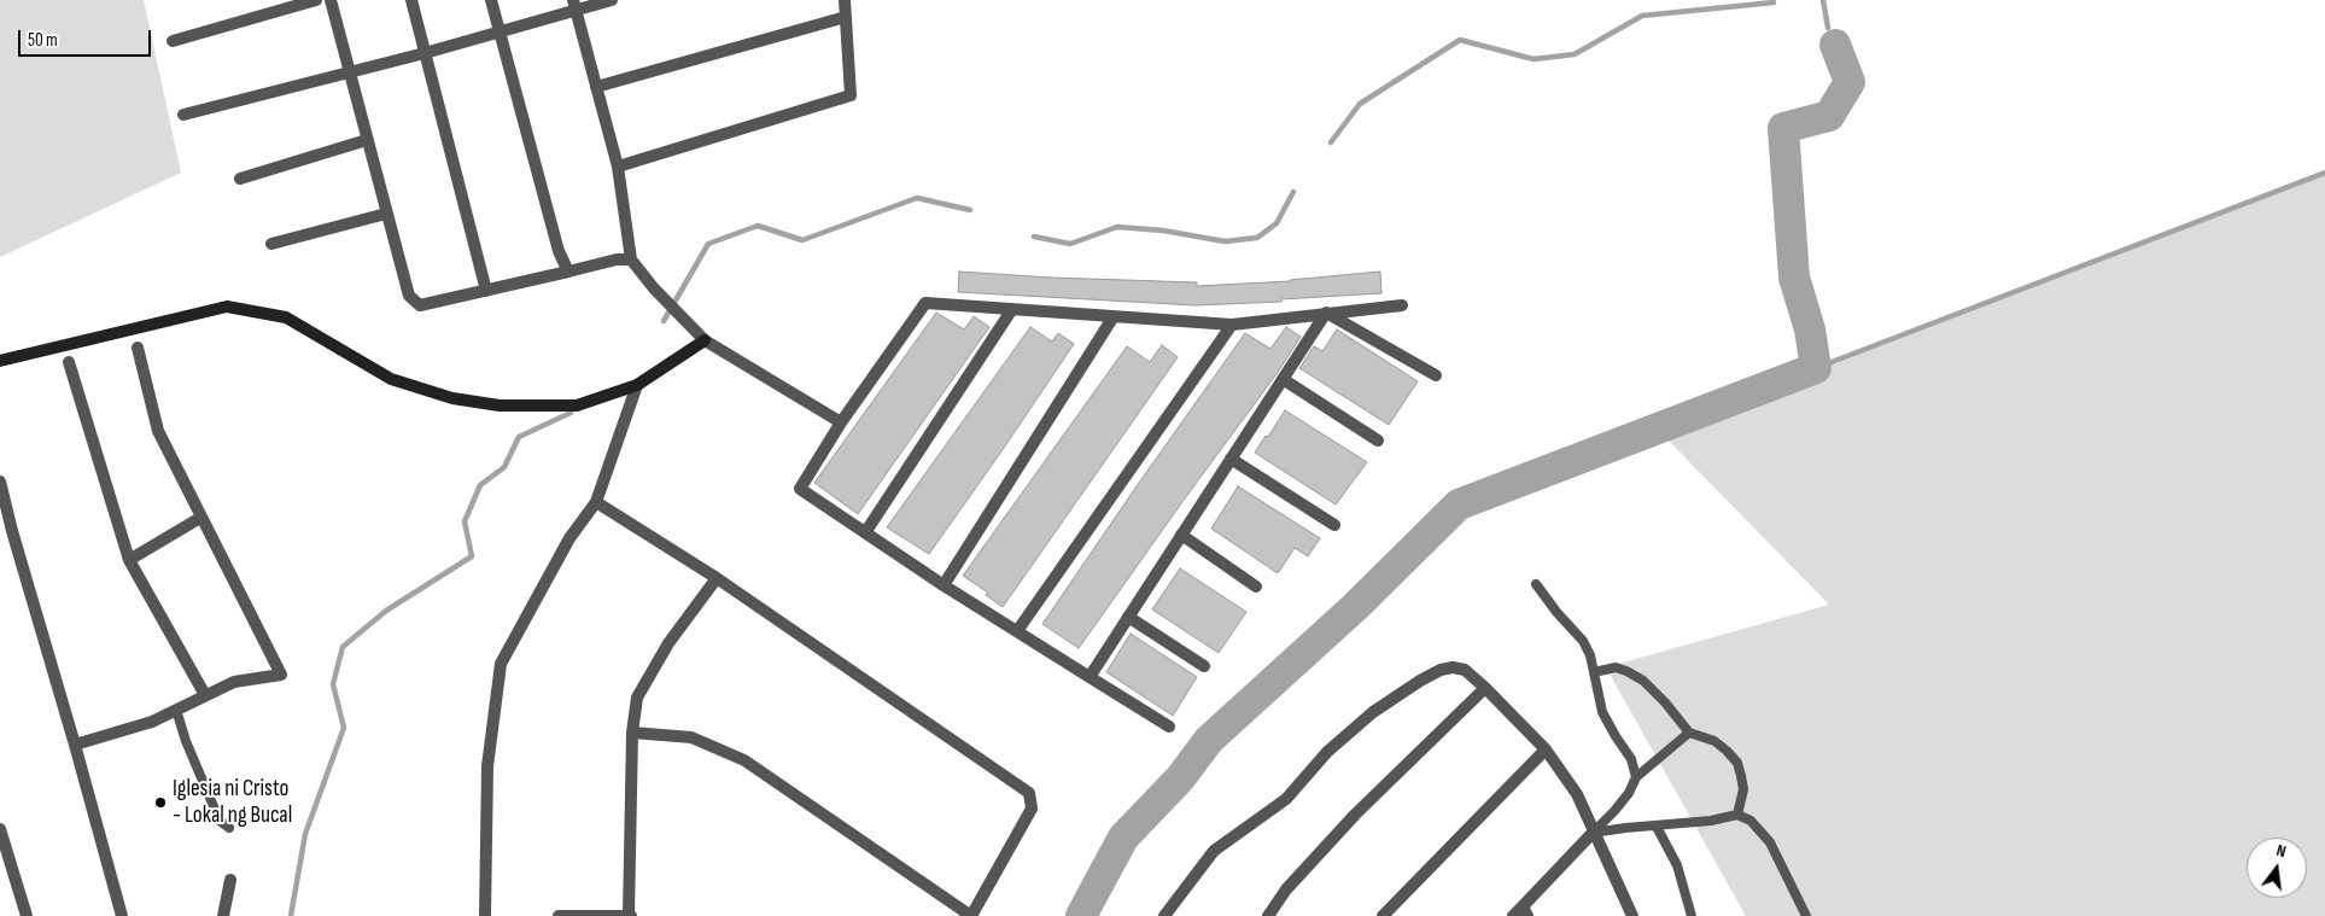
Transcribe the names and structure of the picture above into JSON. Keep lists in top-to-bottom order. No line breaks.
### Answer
{"places":["Iglesia ni Cristo - Lokal ng Bucal"],"scale_bar":"50 m","north":"top"}
